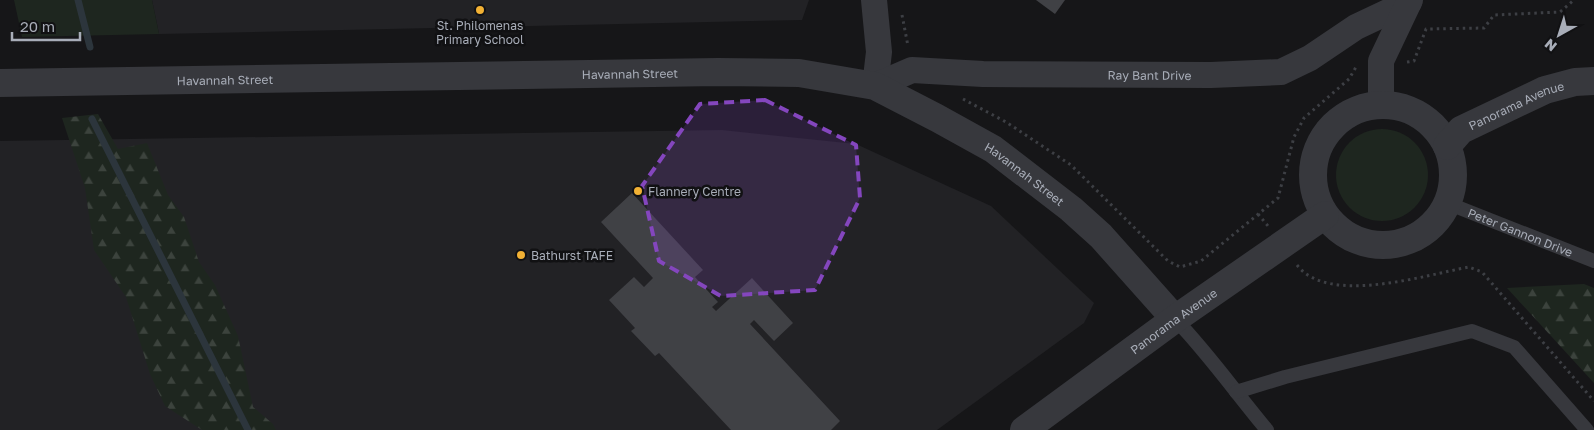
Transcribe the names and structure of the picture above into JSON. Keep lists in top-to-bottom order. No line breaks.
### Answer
{"streets":{"street":["Havannah Street","Ray Bant Drive","Panorama Avenue"],"lane":["Peter Gannon Drive"]},"crossings":[["Havannah Street","Ray Bant Drive"],["Havannah Street","Panorama Avenue"],["Ray Bant Drive","Panorama Avenue"],["Ray Bant Drive","Peter Gannon Drive"],["Panorama Avenue","Peter Gannon Drive"]],"places":["St. Philomenas Primary School","Flannery Centre","Bathurst TAFE"],"scale_bar":"20 m","north":"bottom left"}
